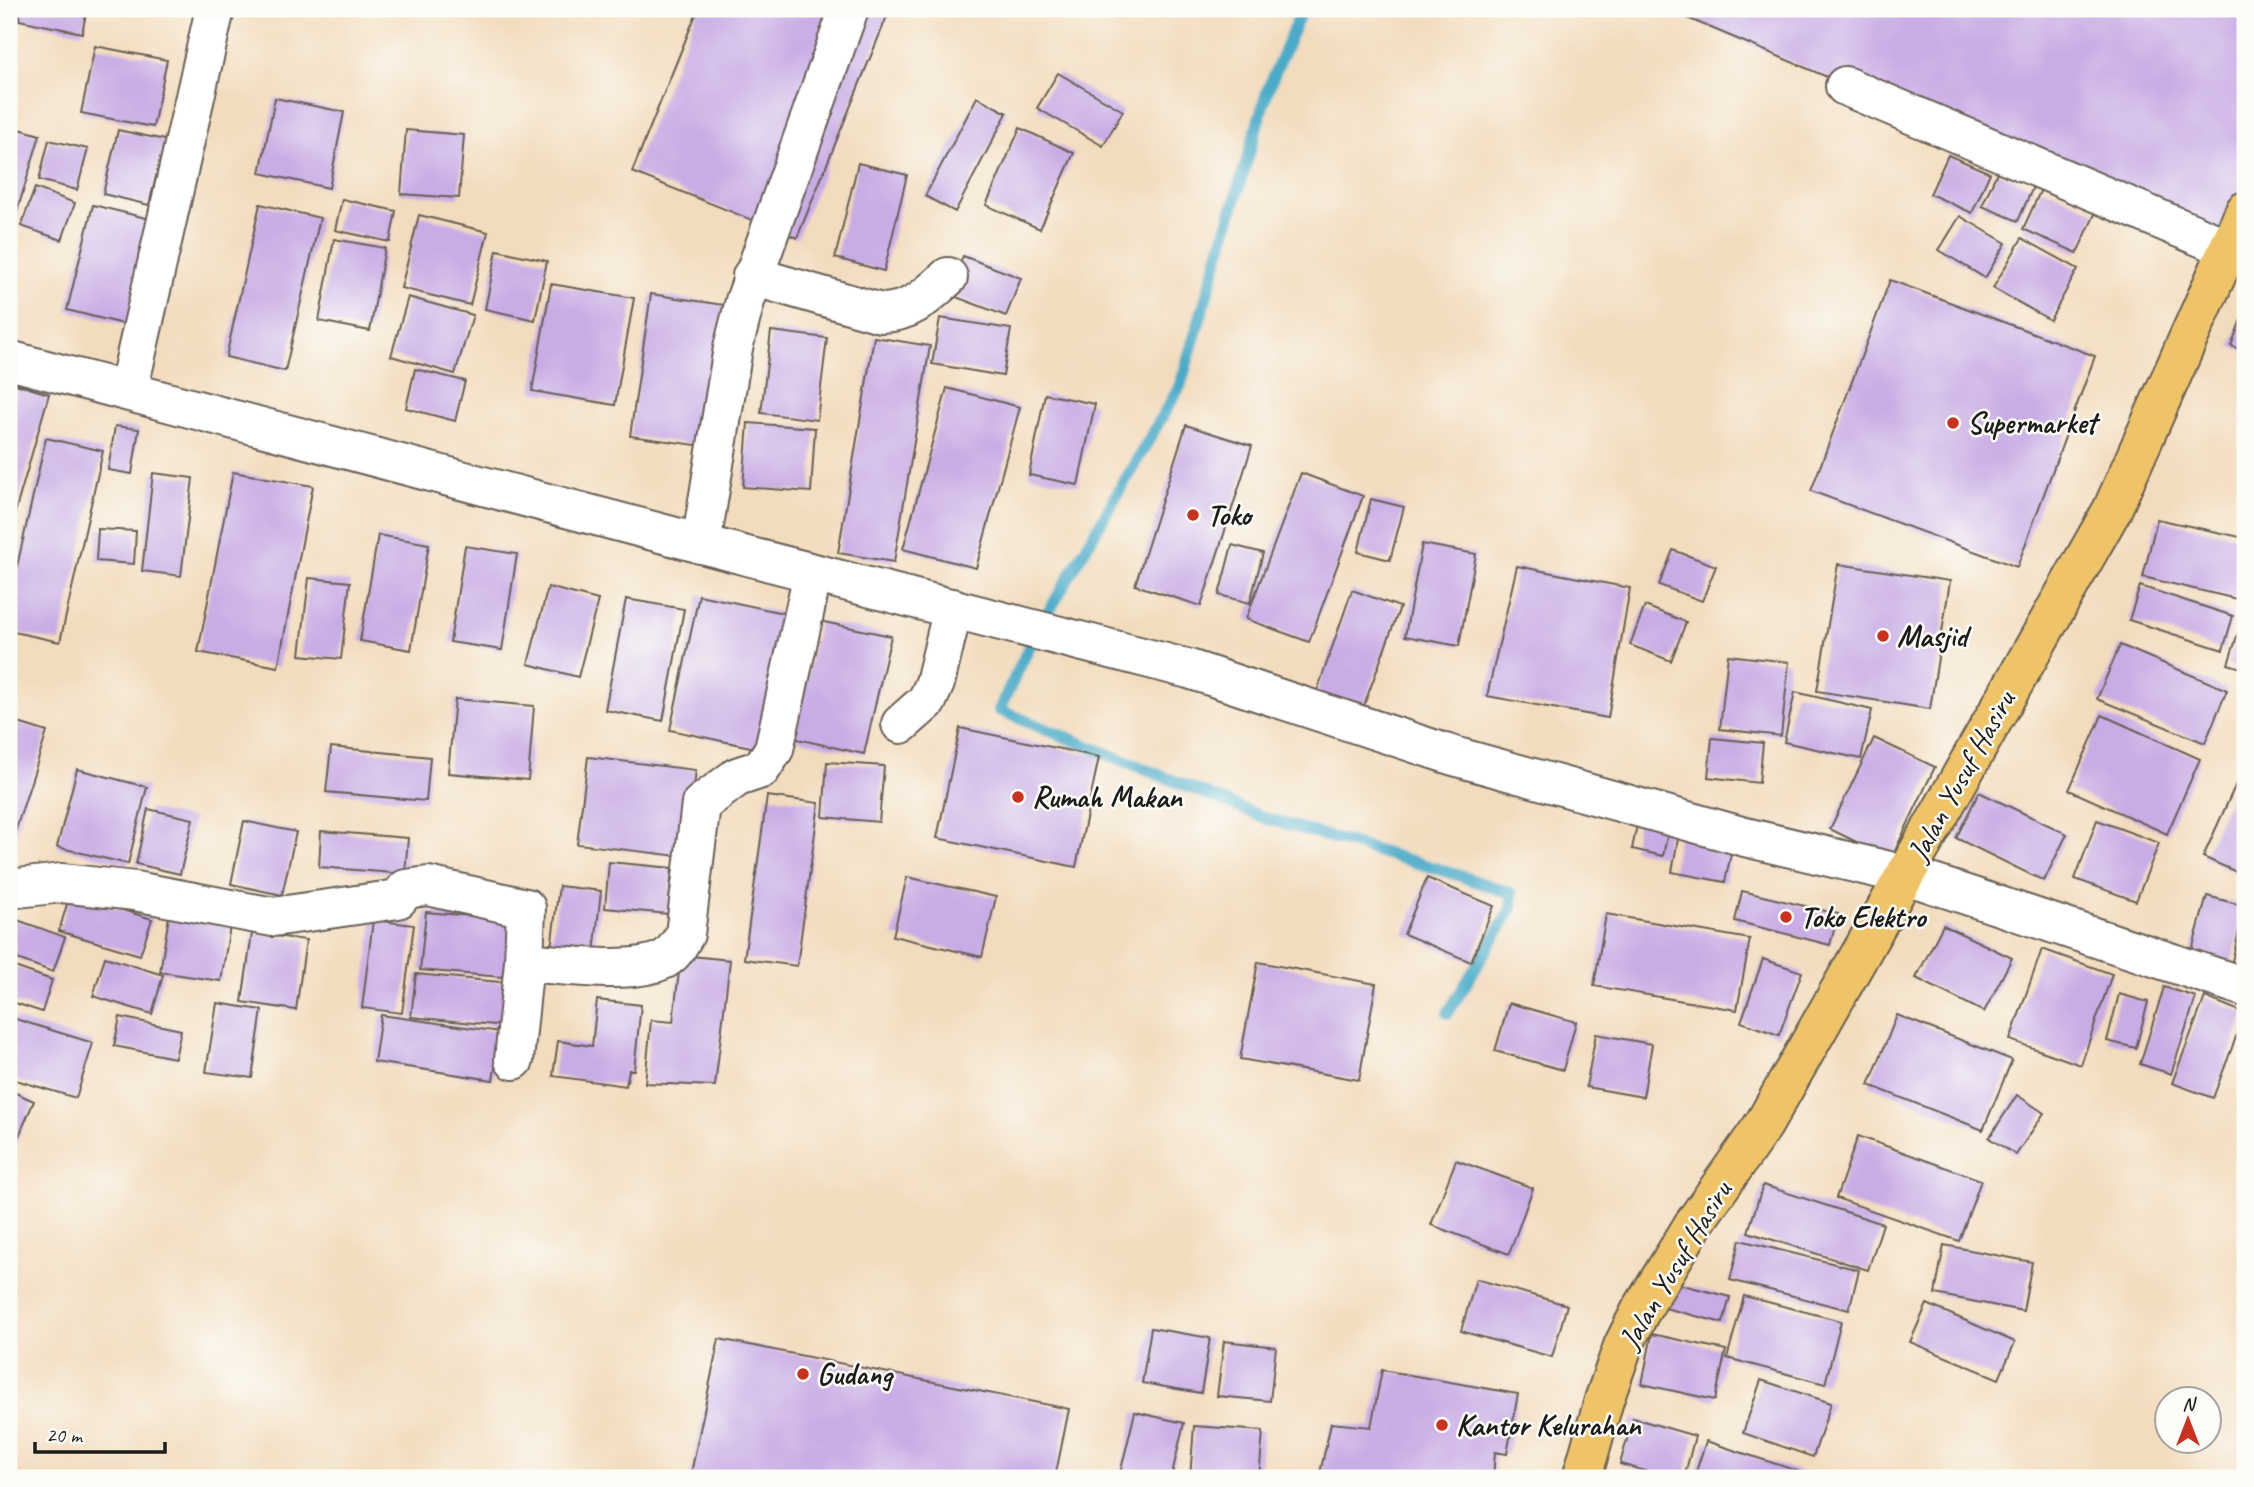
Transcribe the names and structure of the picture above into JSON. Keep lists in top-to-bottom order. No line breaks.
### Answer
{"streets":{"main road":["Jalan Yusuf Hasiru"]},"places":["Supermarket","Toko","Masjid","Rumah Makan","Toko Elektro","Gudang","Kantor Kelurahan"],"scale_bar":"20 m","north":"top"}
